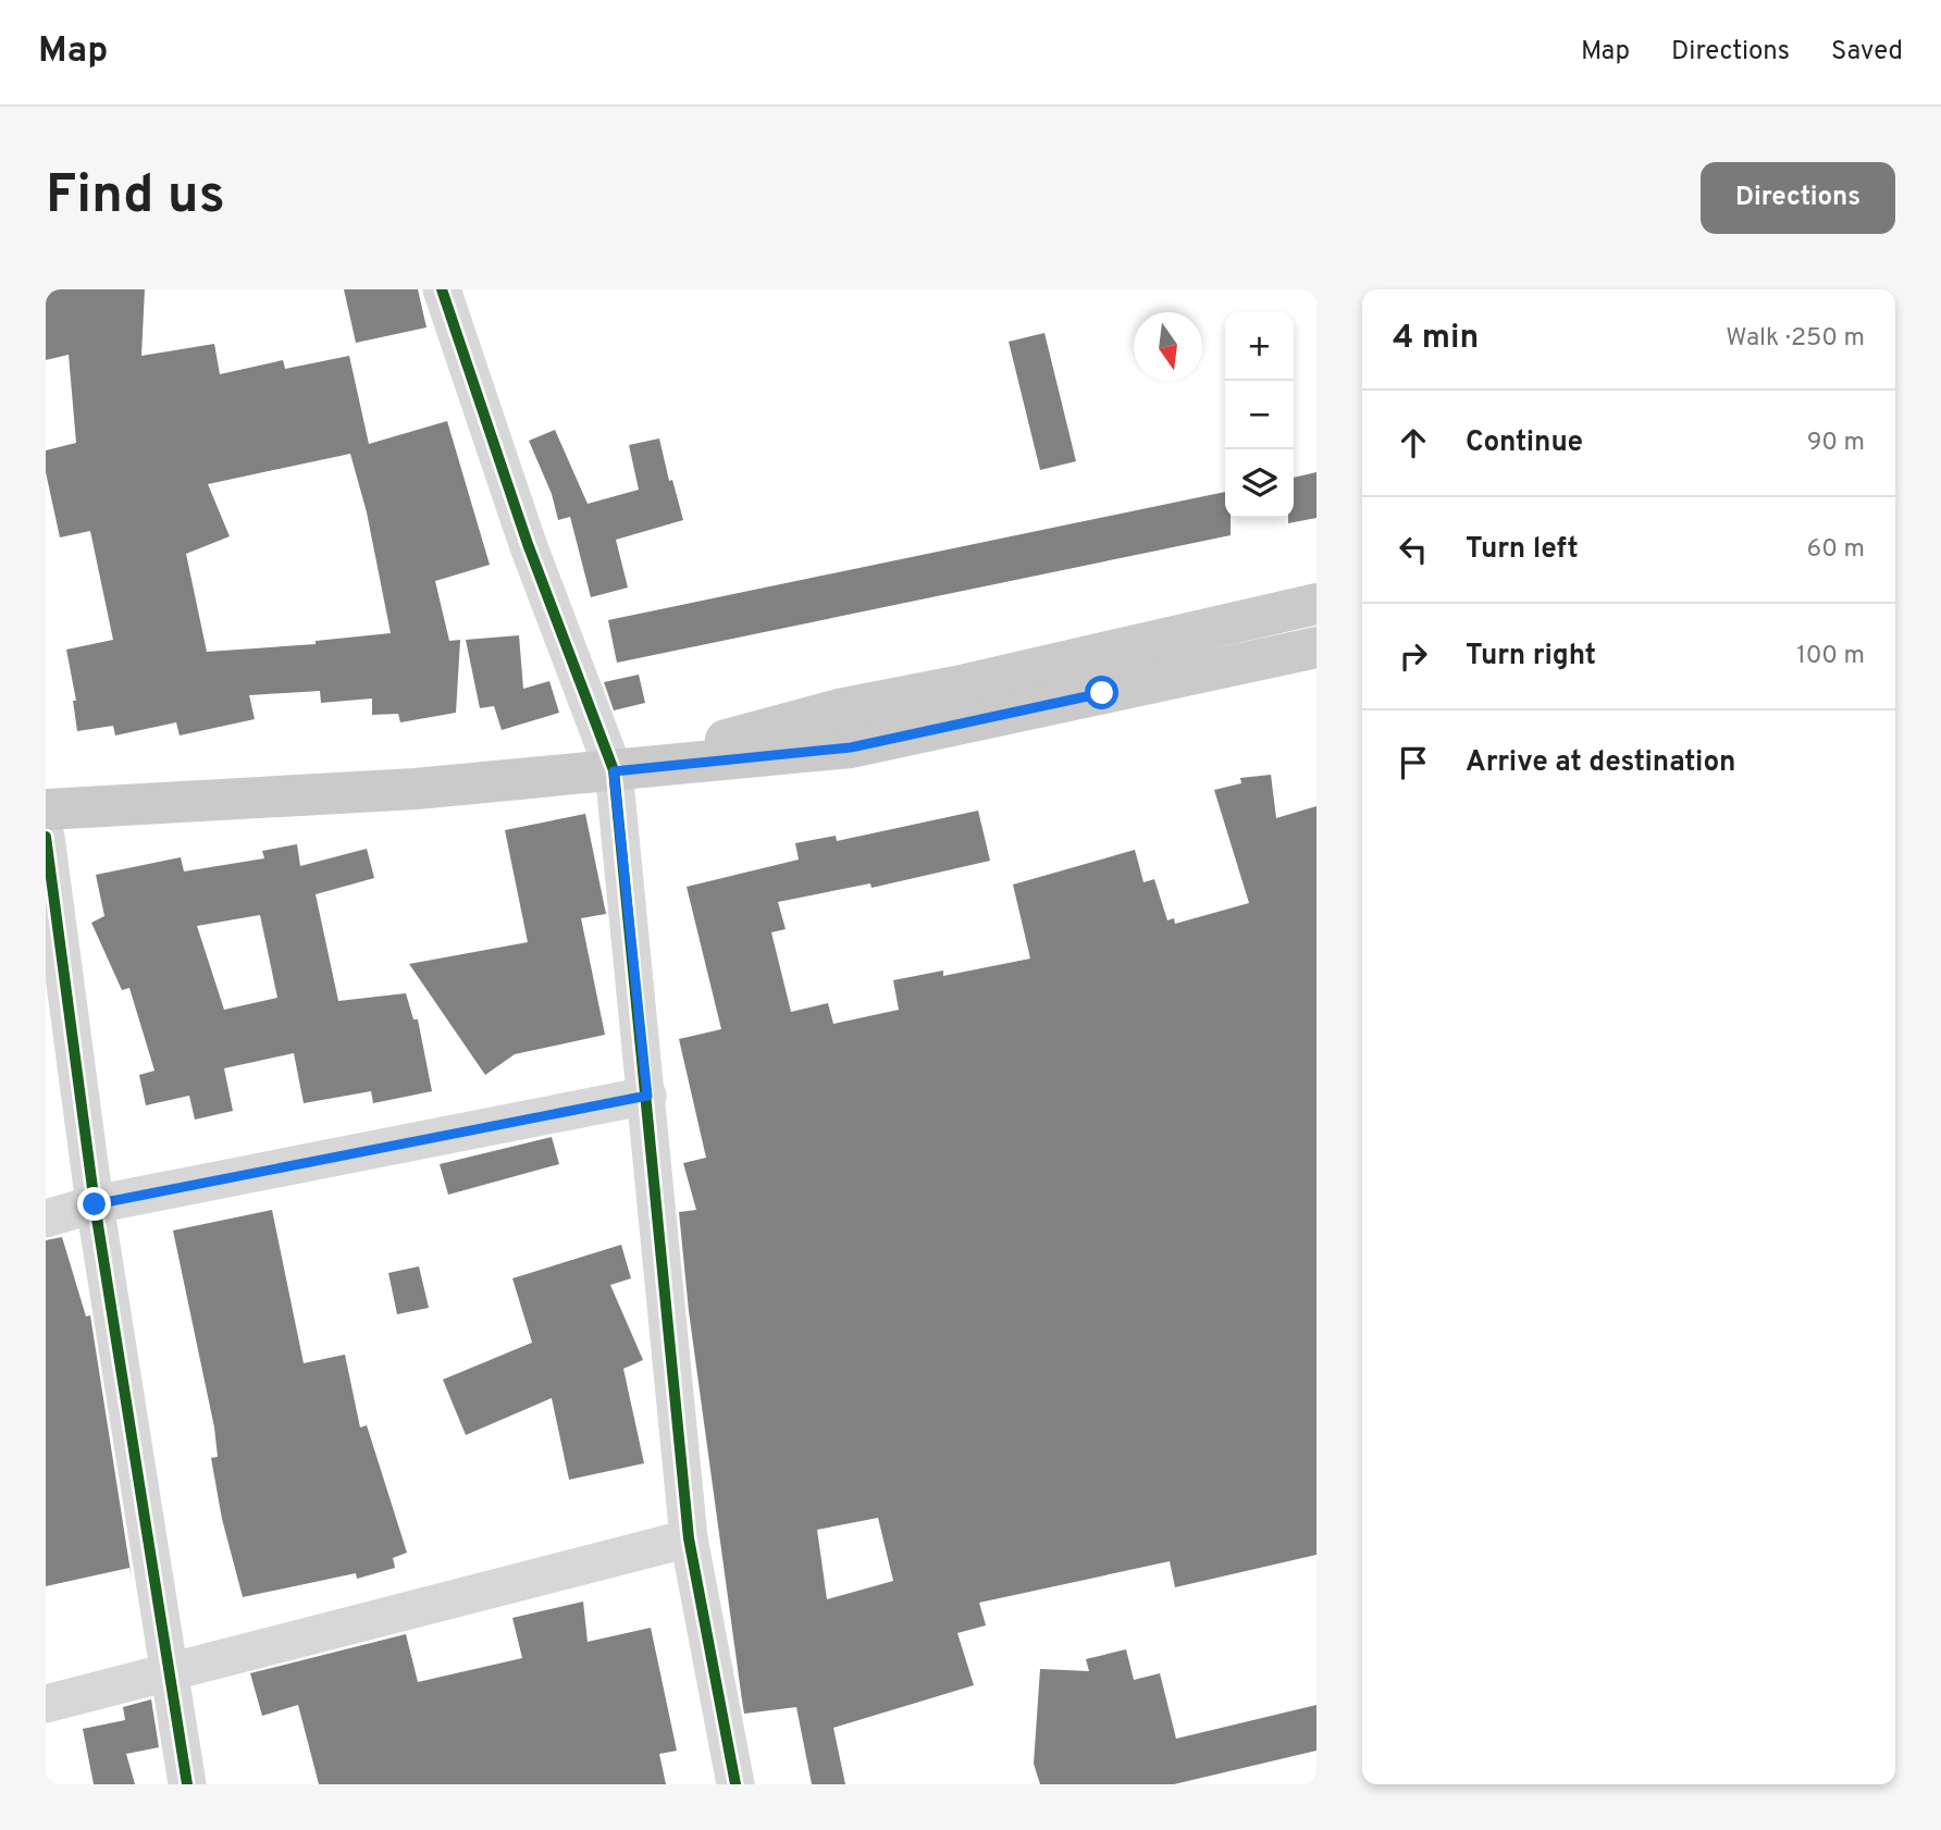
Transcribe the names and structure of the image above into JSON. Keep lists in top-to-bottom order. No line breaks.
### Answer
{"north":"bottom","page":{"header":"Map","nav":["Map","Directions","Saved"],"buttons":"Directions","title":"Find us","heading":["4 min","Walk · 250 m"],"map_buttons":["+","−"],"list":[["Continue","90 m"],["Turn left","60 m"],["Turn right","100 m"],"Arrive at destination"]}}
